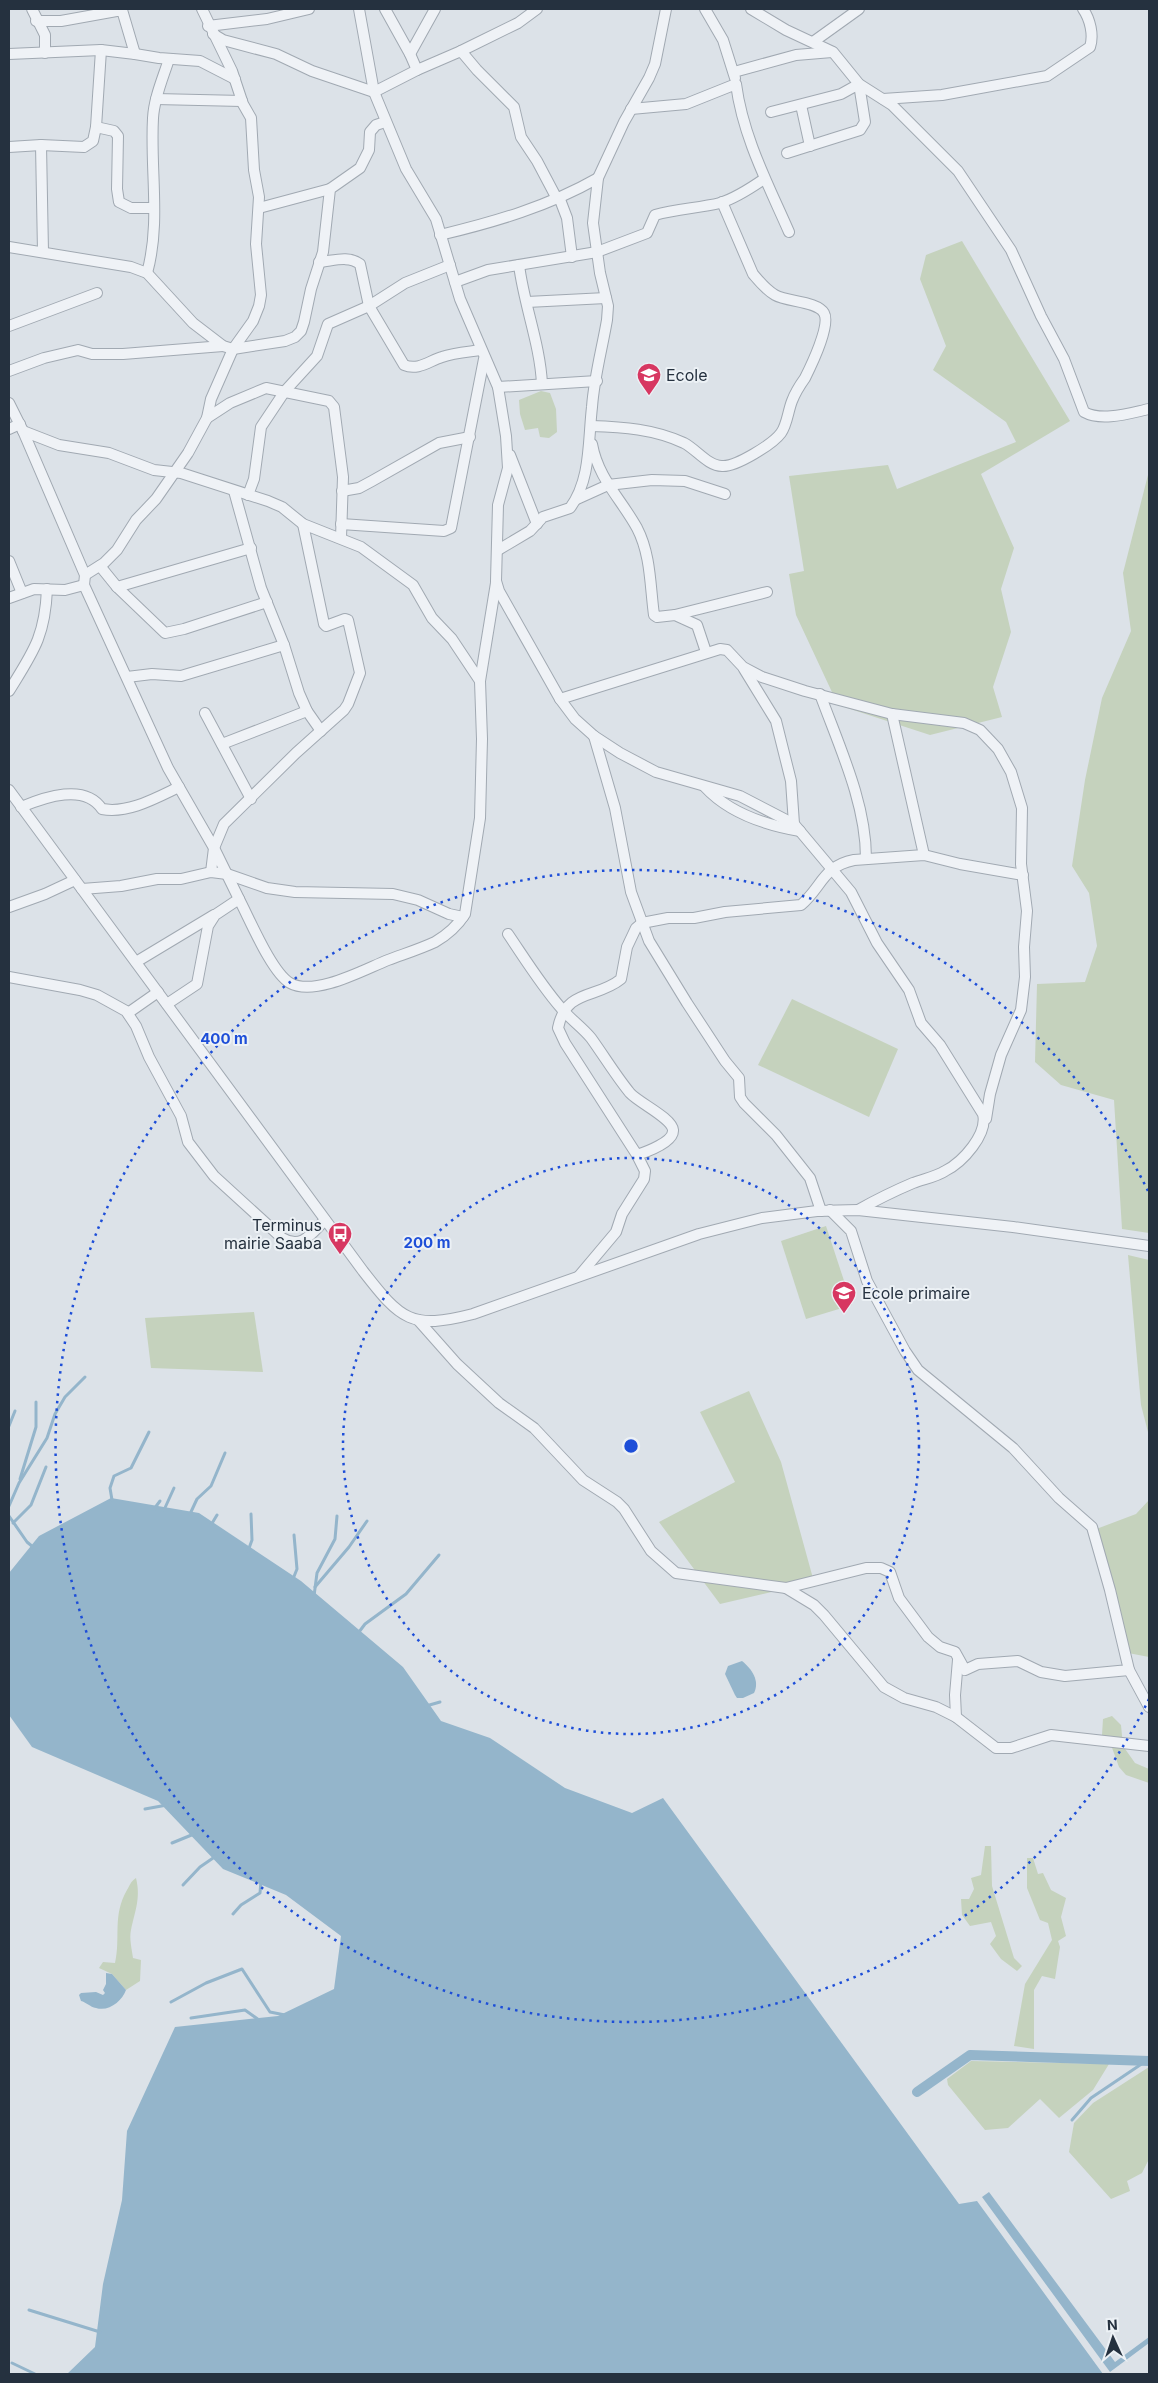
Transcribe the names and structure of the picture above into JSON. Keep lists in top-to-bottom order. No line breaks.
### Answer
{"places":{"school or university":["Ecole","Ecole primaire"],"bus stop":["Terminus mairie Saaba"]},"north":"top","rings":["400 m","200 m"]}
